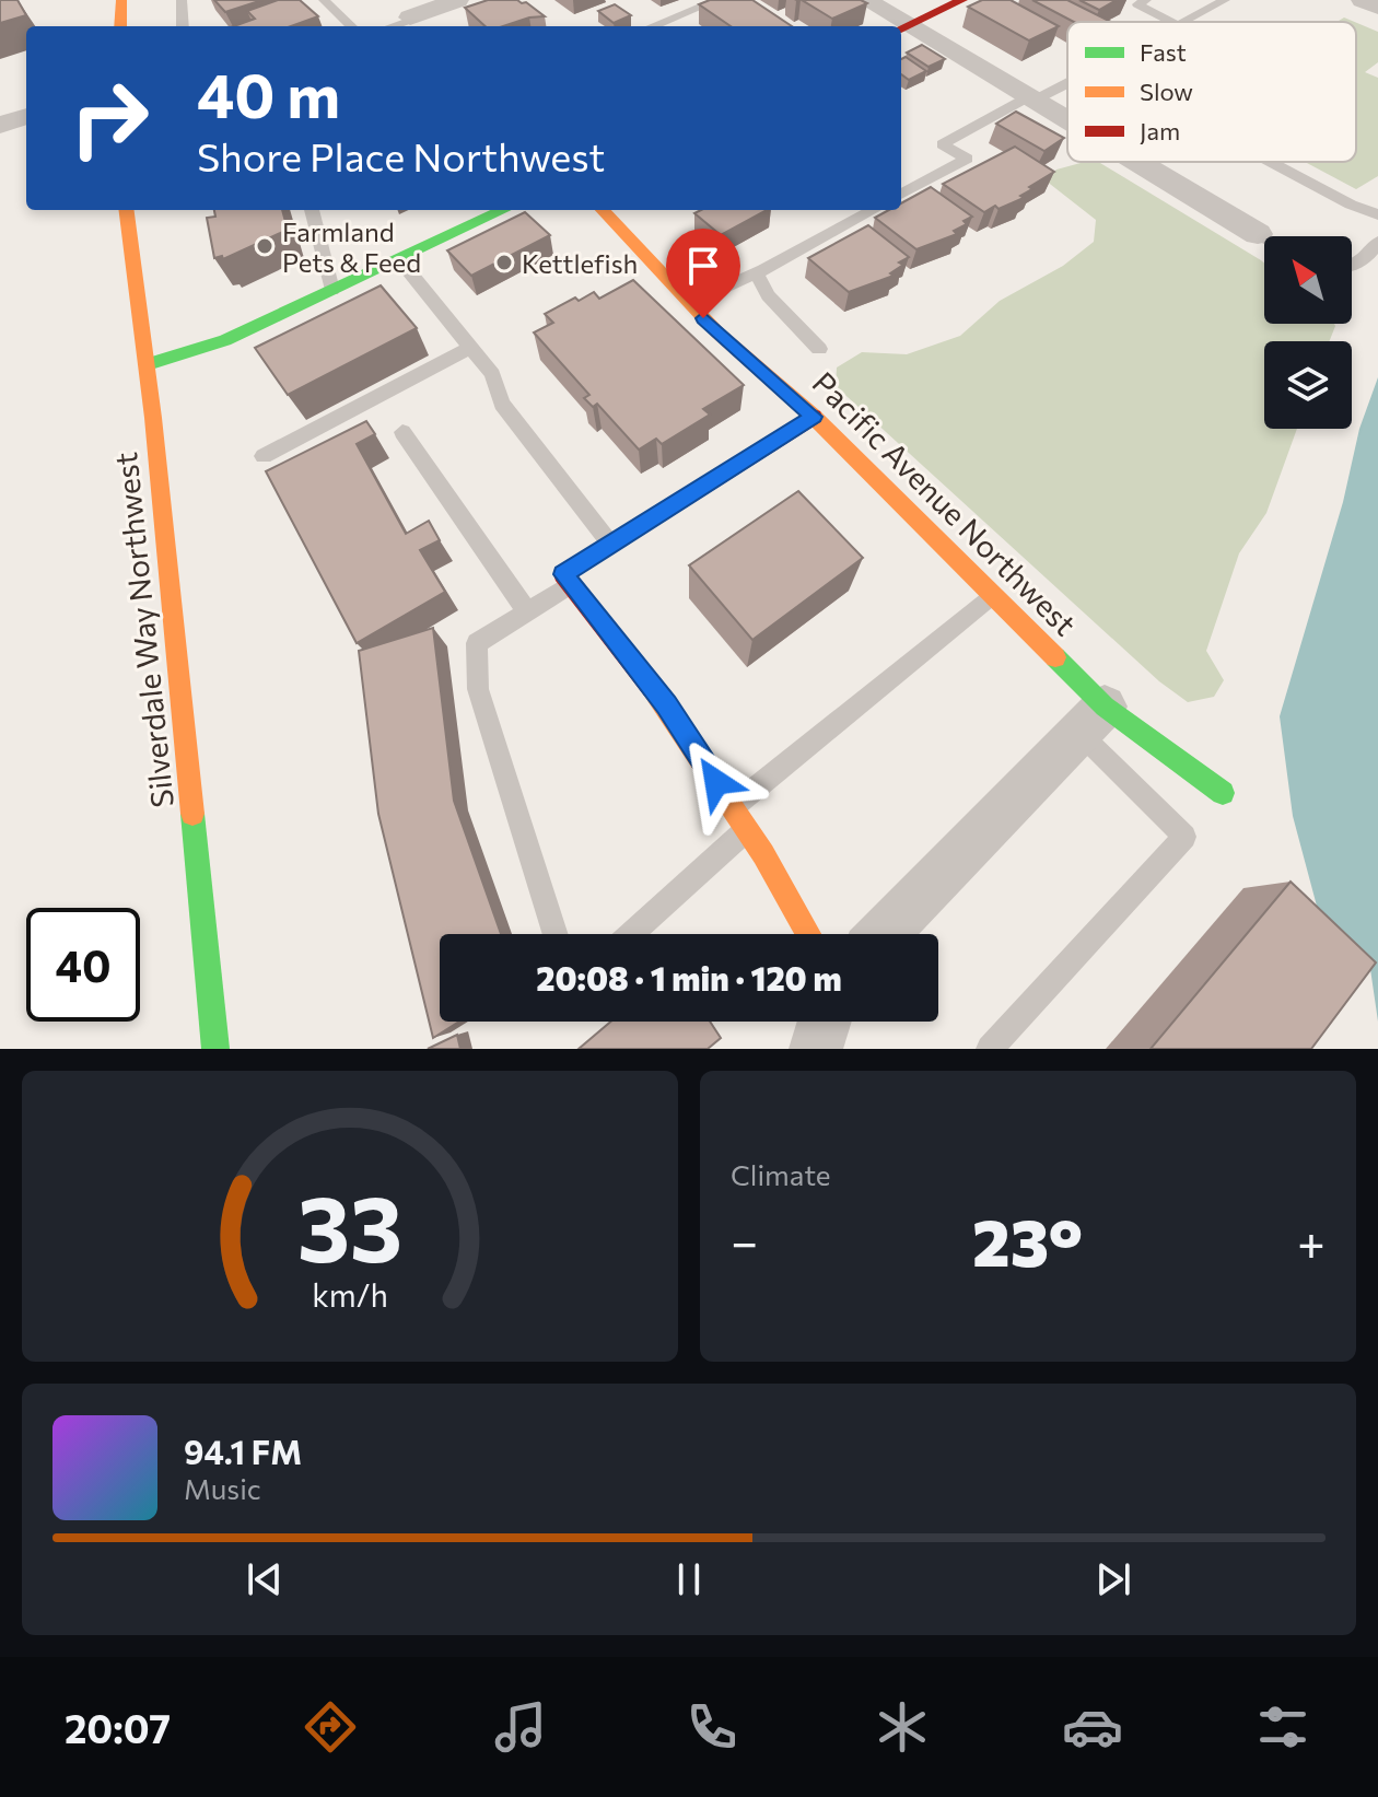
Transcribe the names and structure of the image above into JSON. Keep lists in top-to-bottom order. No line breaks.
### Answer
{"streets":{"street":["Pacific Avenue Northwest","Silverdale Way Northwest"]},"places":["Farmland Pets & Feed","Kettlefish"],"legend":["Fast","Slow","Jam"],"north":"top left","page":{"turn":["40 m","Shore Place Northwest"],"limit":"40","trip":"20:08 · 1 min · 120 m","tile":"Climate","heat":["−","23°","+"],"song":["94.1 FM","Music"],"tabs":"20:07","gauge":["33","km/h"]}}
